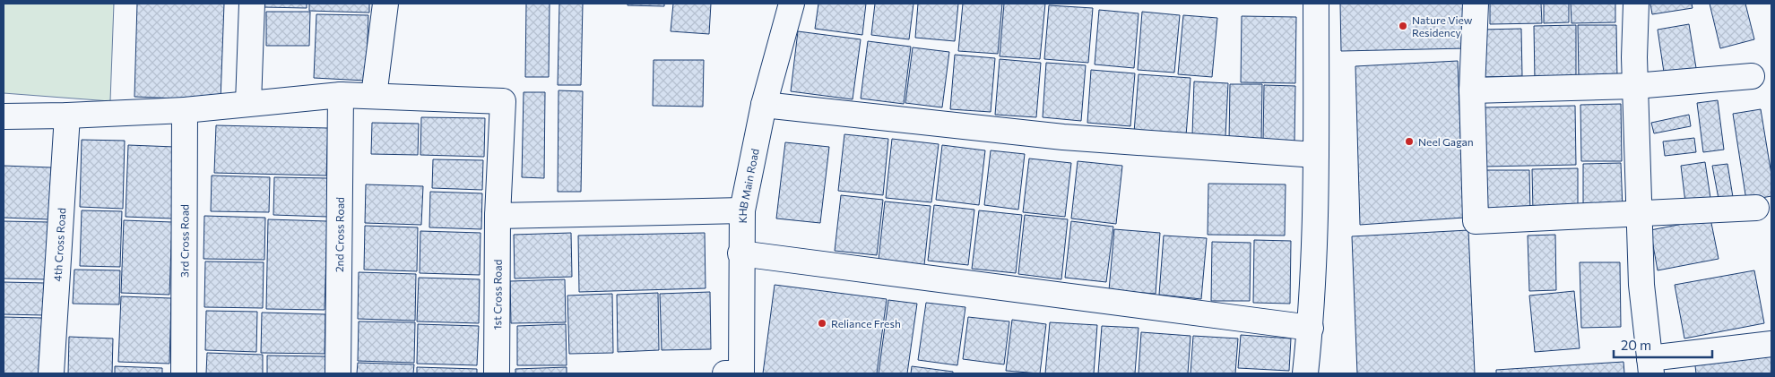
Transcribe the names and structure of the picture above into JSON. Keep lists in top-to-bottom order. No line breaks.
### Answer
{"streets":{"street":["KHB Main Road","2nd Cross Road","3rd Cross Road","4th Cross Road","1st Cross Road"]},"places":["Nature View Residency","Neel Gagan","Reliance Fresh"],"scale_bar":"20 m"}
